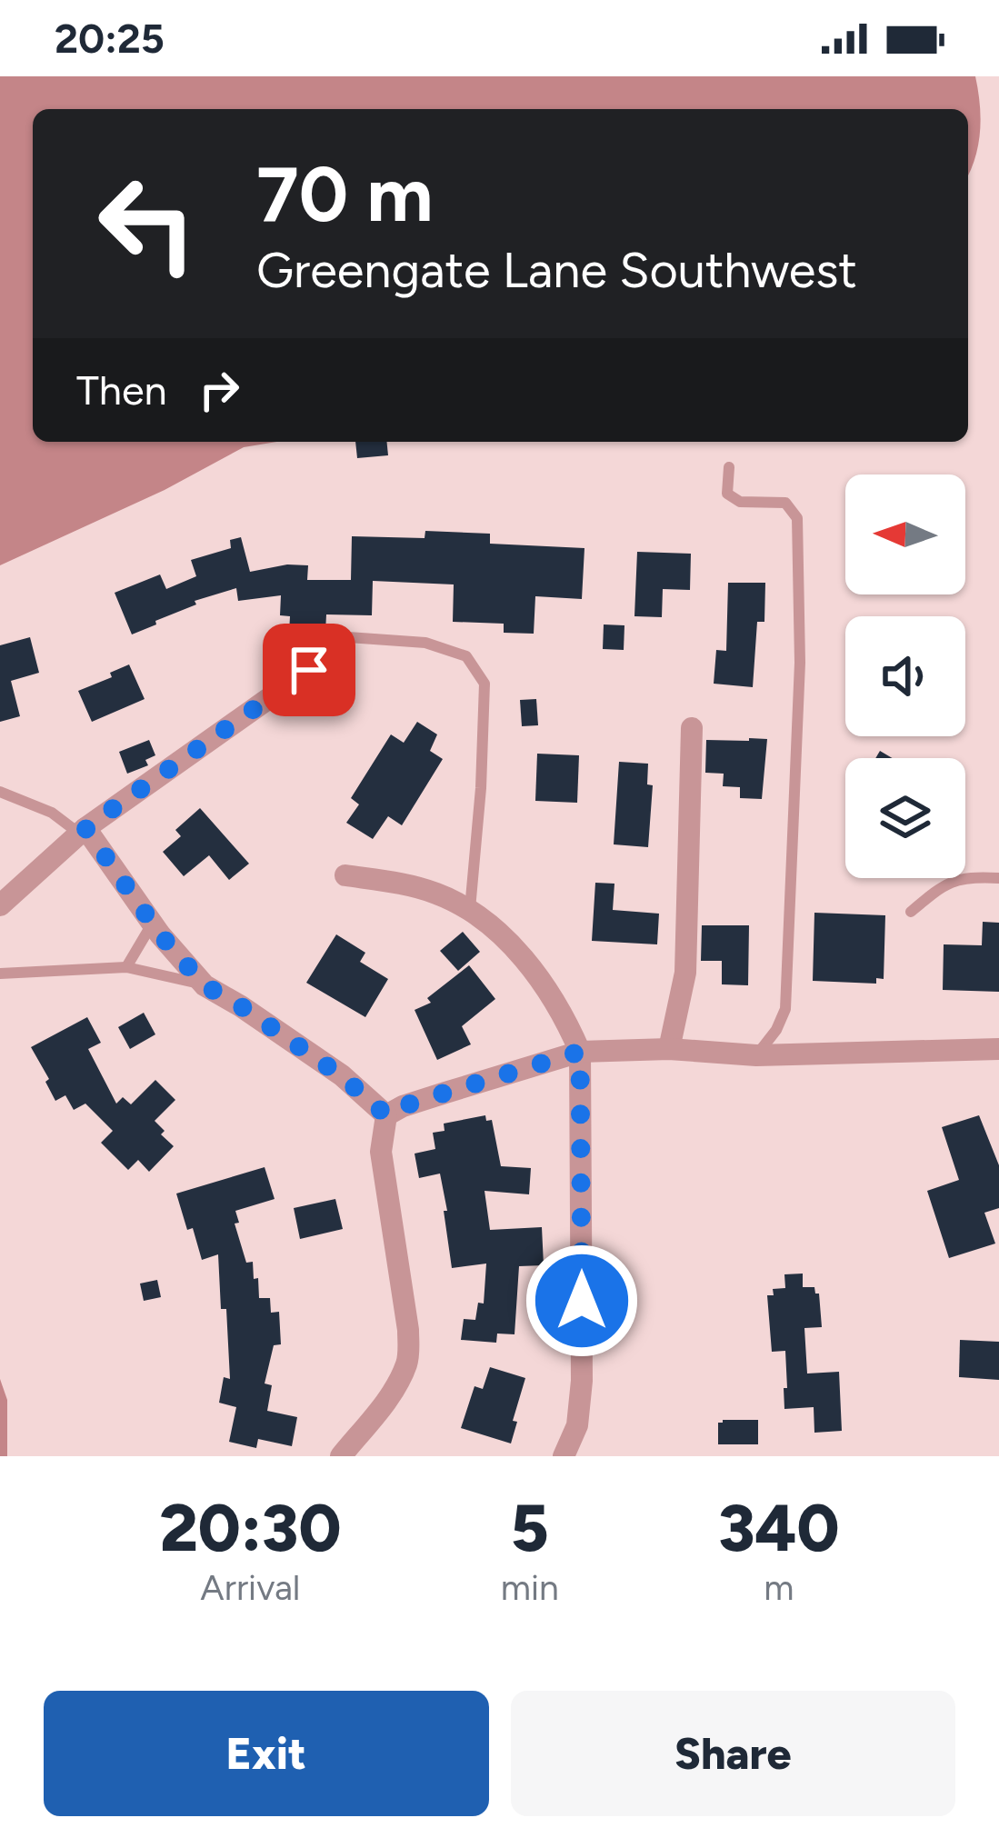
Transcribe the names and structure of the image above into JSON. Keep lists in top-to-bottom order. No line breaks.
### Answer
{"north":"left","page":{"status":"20:25","turn":["70 m","Greengate Lane Southwest"],"then":"Then","eta":["20:30","Arrival","5","min","340","m"],"buttons":["Exit","Share"]}}
